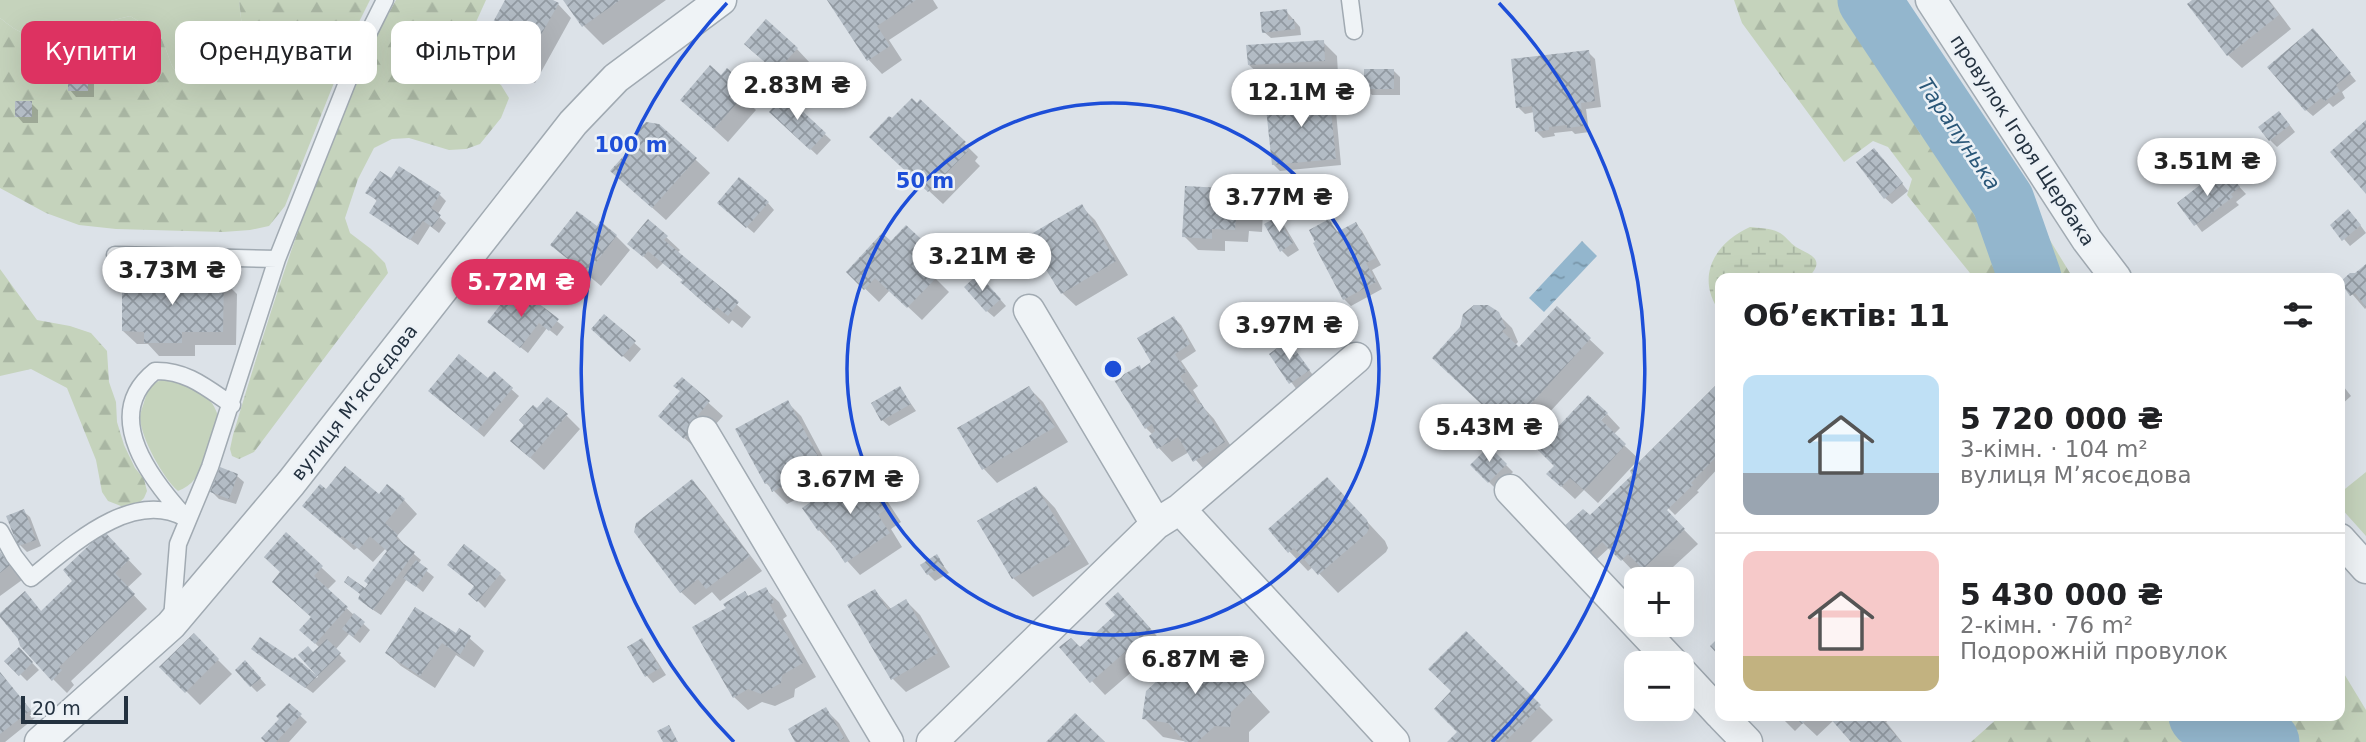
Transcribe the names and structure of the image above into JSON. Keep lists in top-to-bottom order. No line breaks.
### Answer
{"streets":{"street":["провулок Ігоря Щербака","вулиця Мʼясоєдова"]},"water":["Тарапунька"],"scale_bar":"20 m","page":{"chip":["Купити","Орендувати","Фільтри"],"price":["2.83M ₴","12.1M ₴","3.51M ₴","3.77M ₴","3.21M ₴","3.73M ₴","5.72M ₴","3.97M ₴","5.43M ₴","3.67M ₴","6.87M ₴"],"heading":"Об’єктів: 11","list":[{"name":"5 720 000 ₴","note":"3-кімн. · 104 m² · вулиця Мʼясоєдова"},{"name":"5 430 000 ₴","note":"2-кімн. · 76 m² · Подорожній провулок"}],"map_buttons":["+","−"],"scale":"20 m"},"rings":["100 m","50 m"]}
